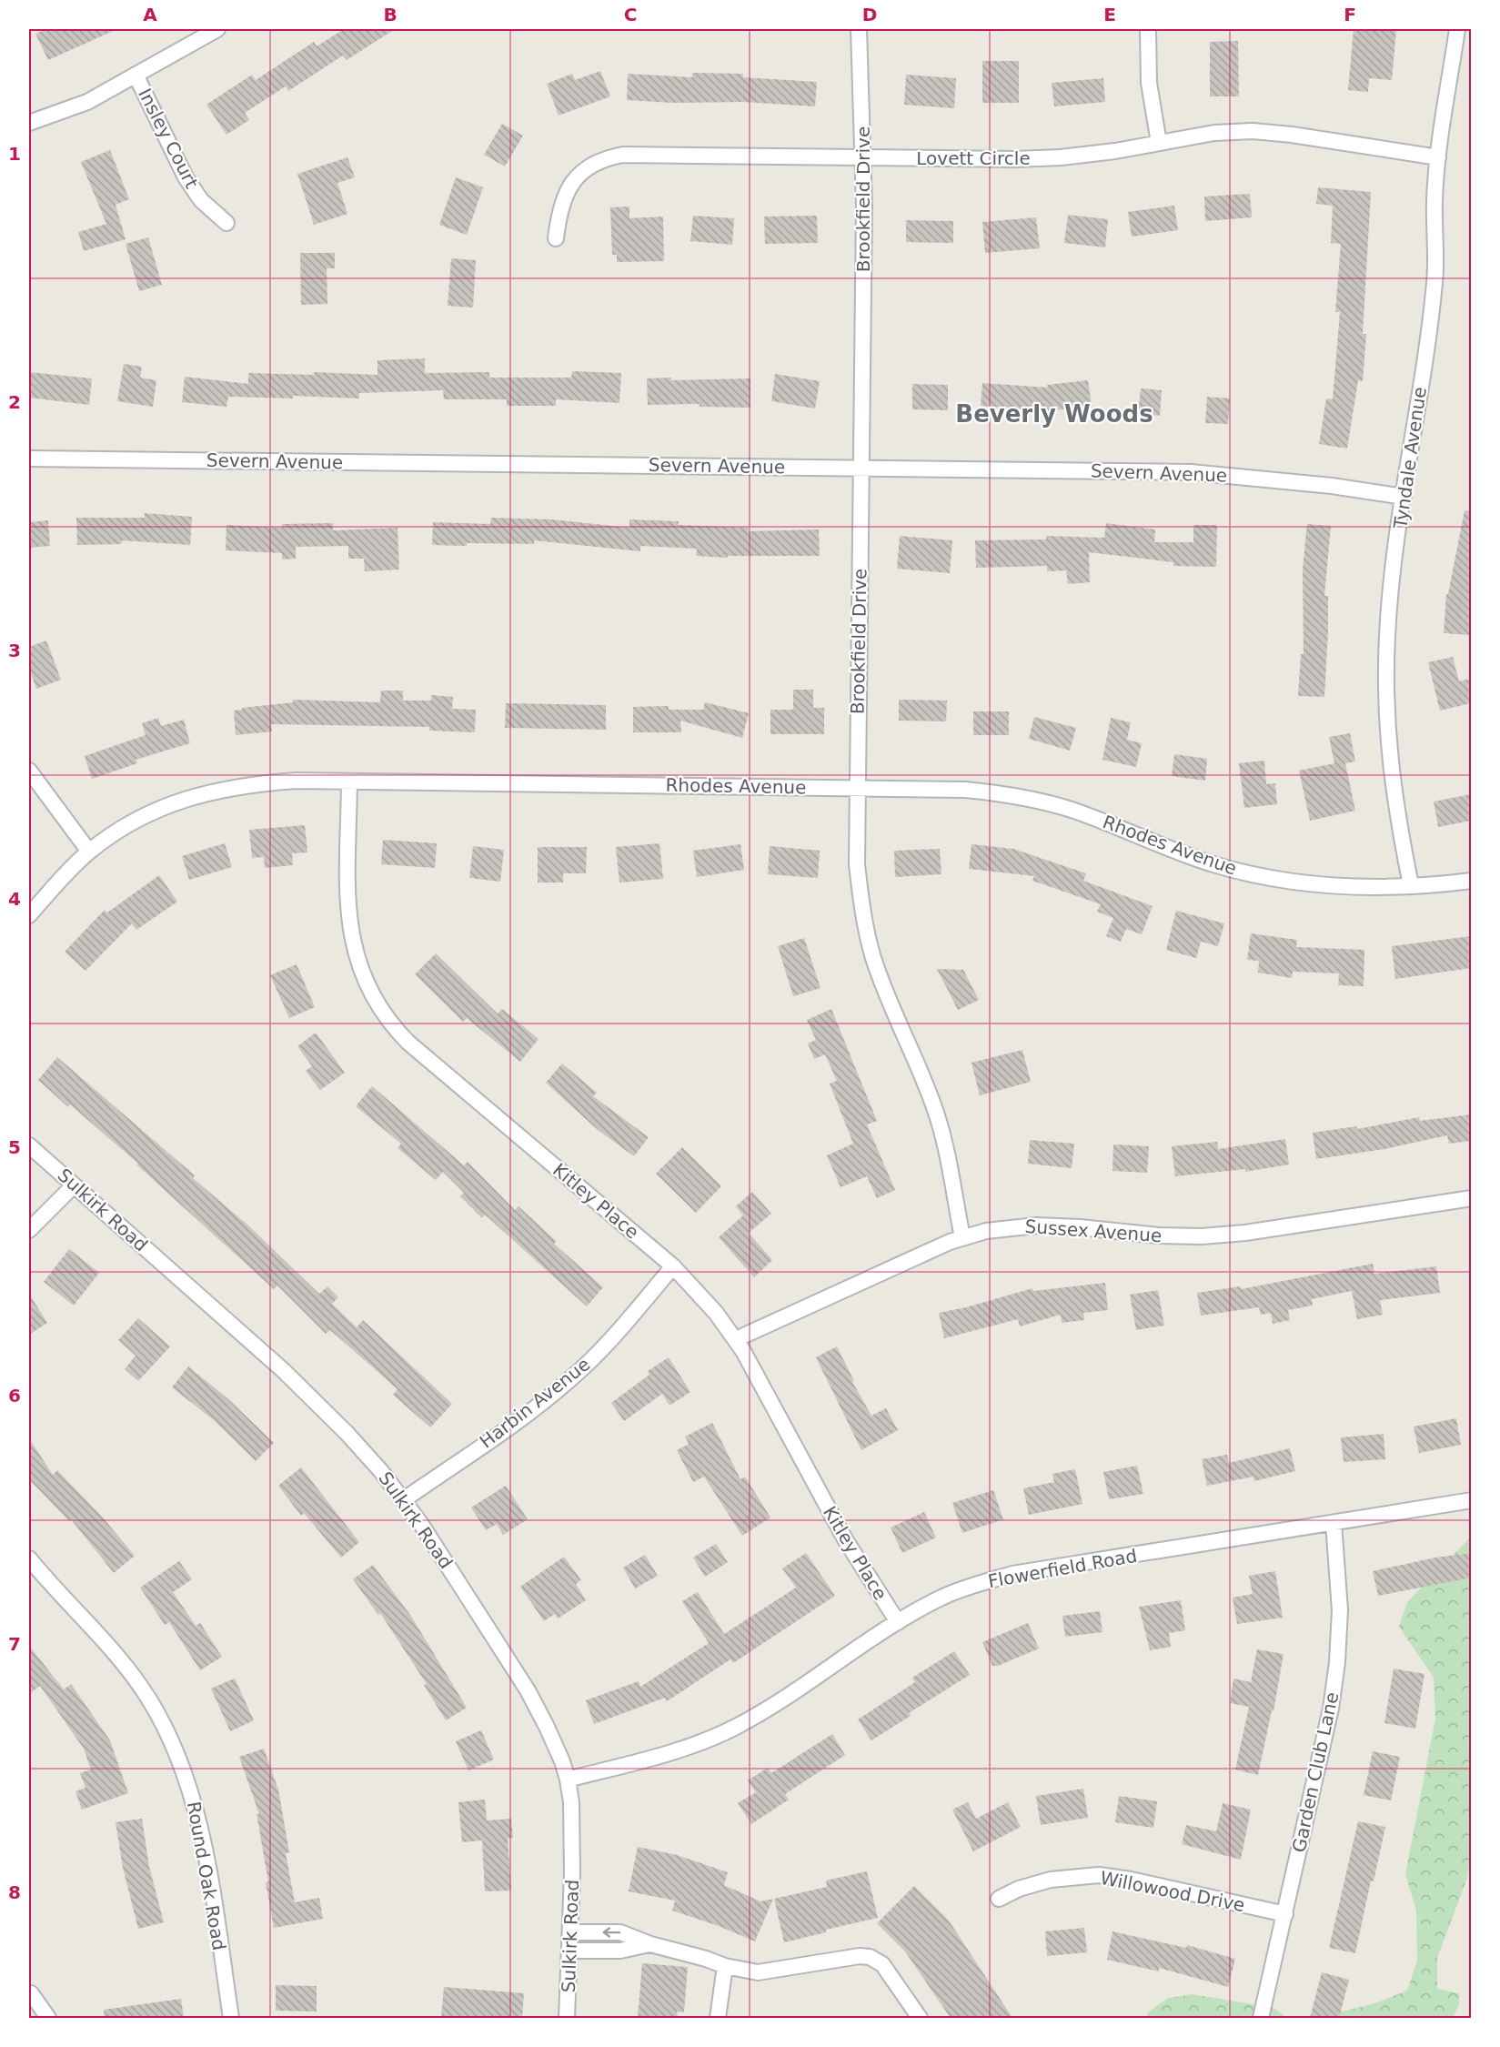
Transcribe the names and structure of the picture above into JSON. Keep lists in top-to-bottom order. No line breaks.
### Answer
{"streets":{"street":["Insley Court","Lovett Circle","Brookfield Drive","Tyndale Avenue","Severn Avenue","Rhodes Avenue","Kitley Place","Sulkirk Road","Sussex Avenue","Harbin Avenue","Flowerfield Road","Garden Club Lane","Round Oak Road","Willowood Drive"]},"crossings":[["Lovett Circle","Brookfield Drive"],["Lovett Circle","Tyndale Avenue"],["Brookfield Drive","Severn Avenue"],["Brookfield Drive","Rhodes Avenue"],["Brookfield Drive","Sussex Avenue"],["Tyndale Avenue","Severn Avenue"],["Tyndale Avenue","Rhodes Avenue"],["Rhodes Avenue","Kitley Place"],["Kitley Place","Sussex Avenue"],["Kitley Place","Harbin Avenue"],["Kitley Place","Flowerfield Road"],["Sulkirk Road","Harbin Avenue"],["Sulkirk Road","Flowerfield Road"],["Flowerfield Road","Garden Club Lane"],["Garden Club Lane","Willowood Drive"]],"districts":["Beverly Woods"],"grid":{"columns":["A","B","C","D","E","F"],"rows":["1","2","3","4","5","6","7","8"]}}
